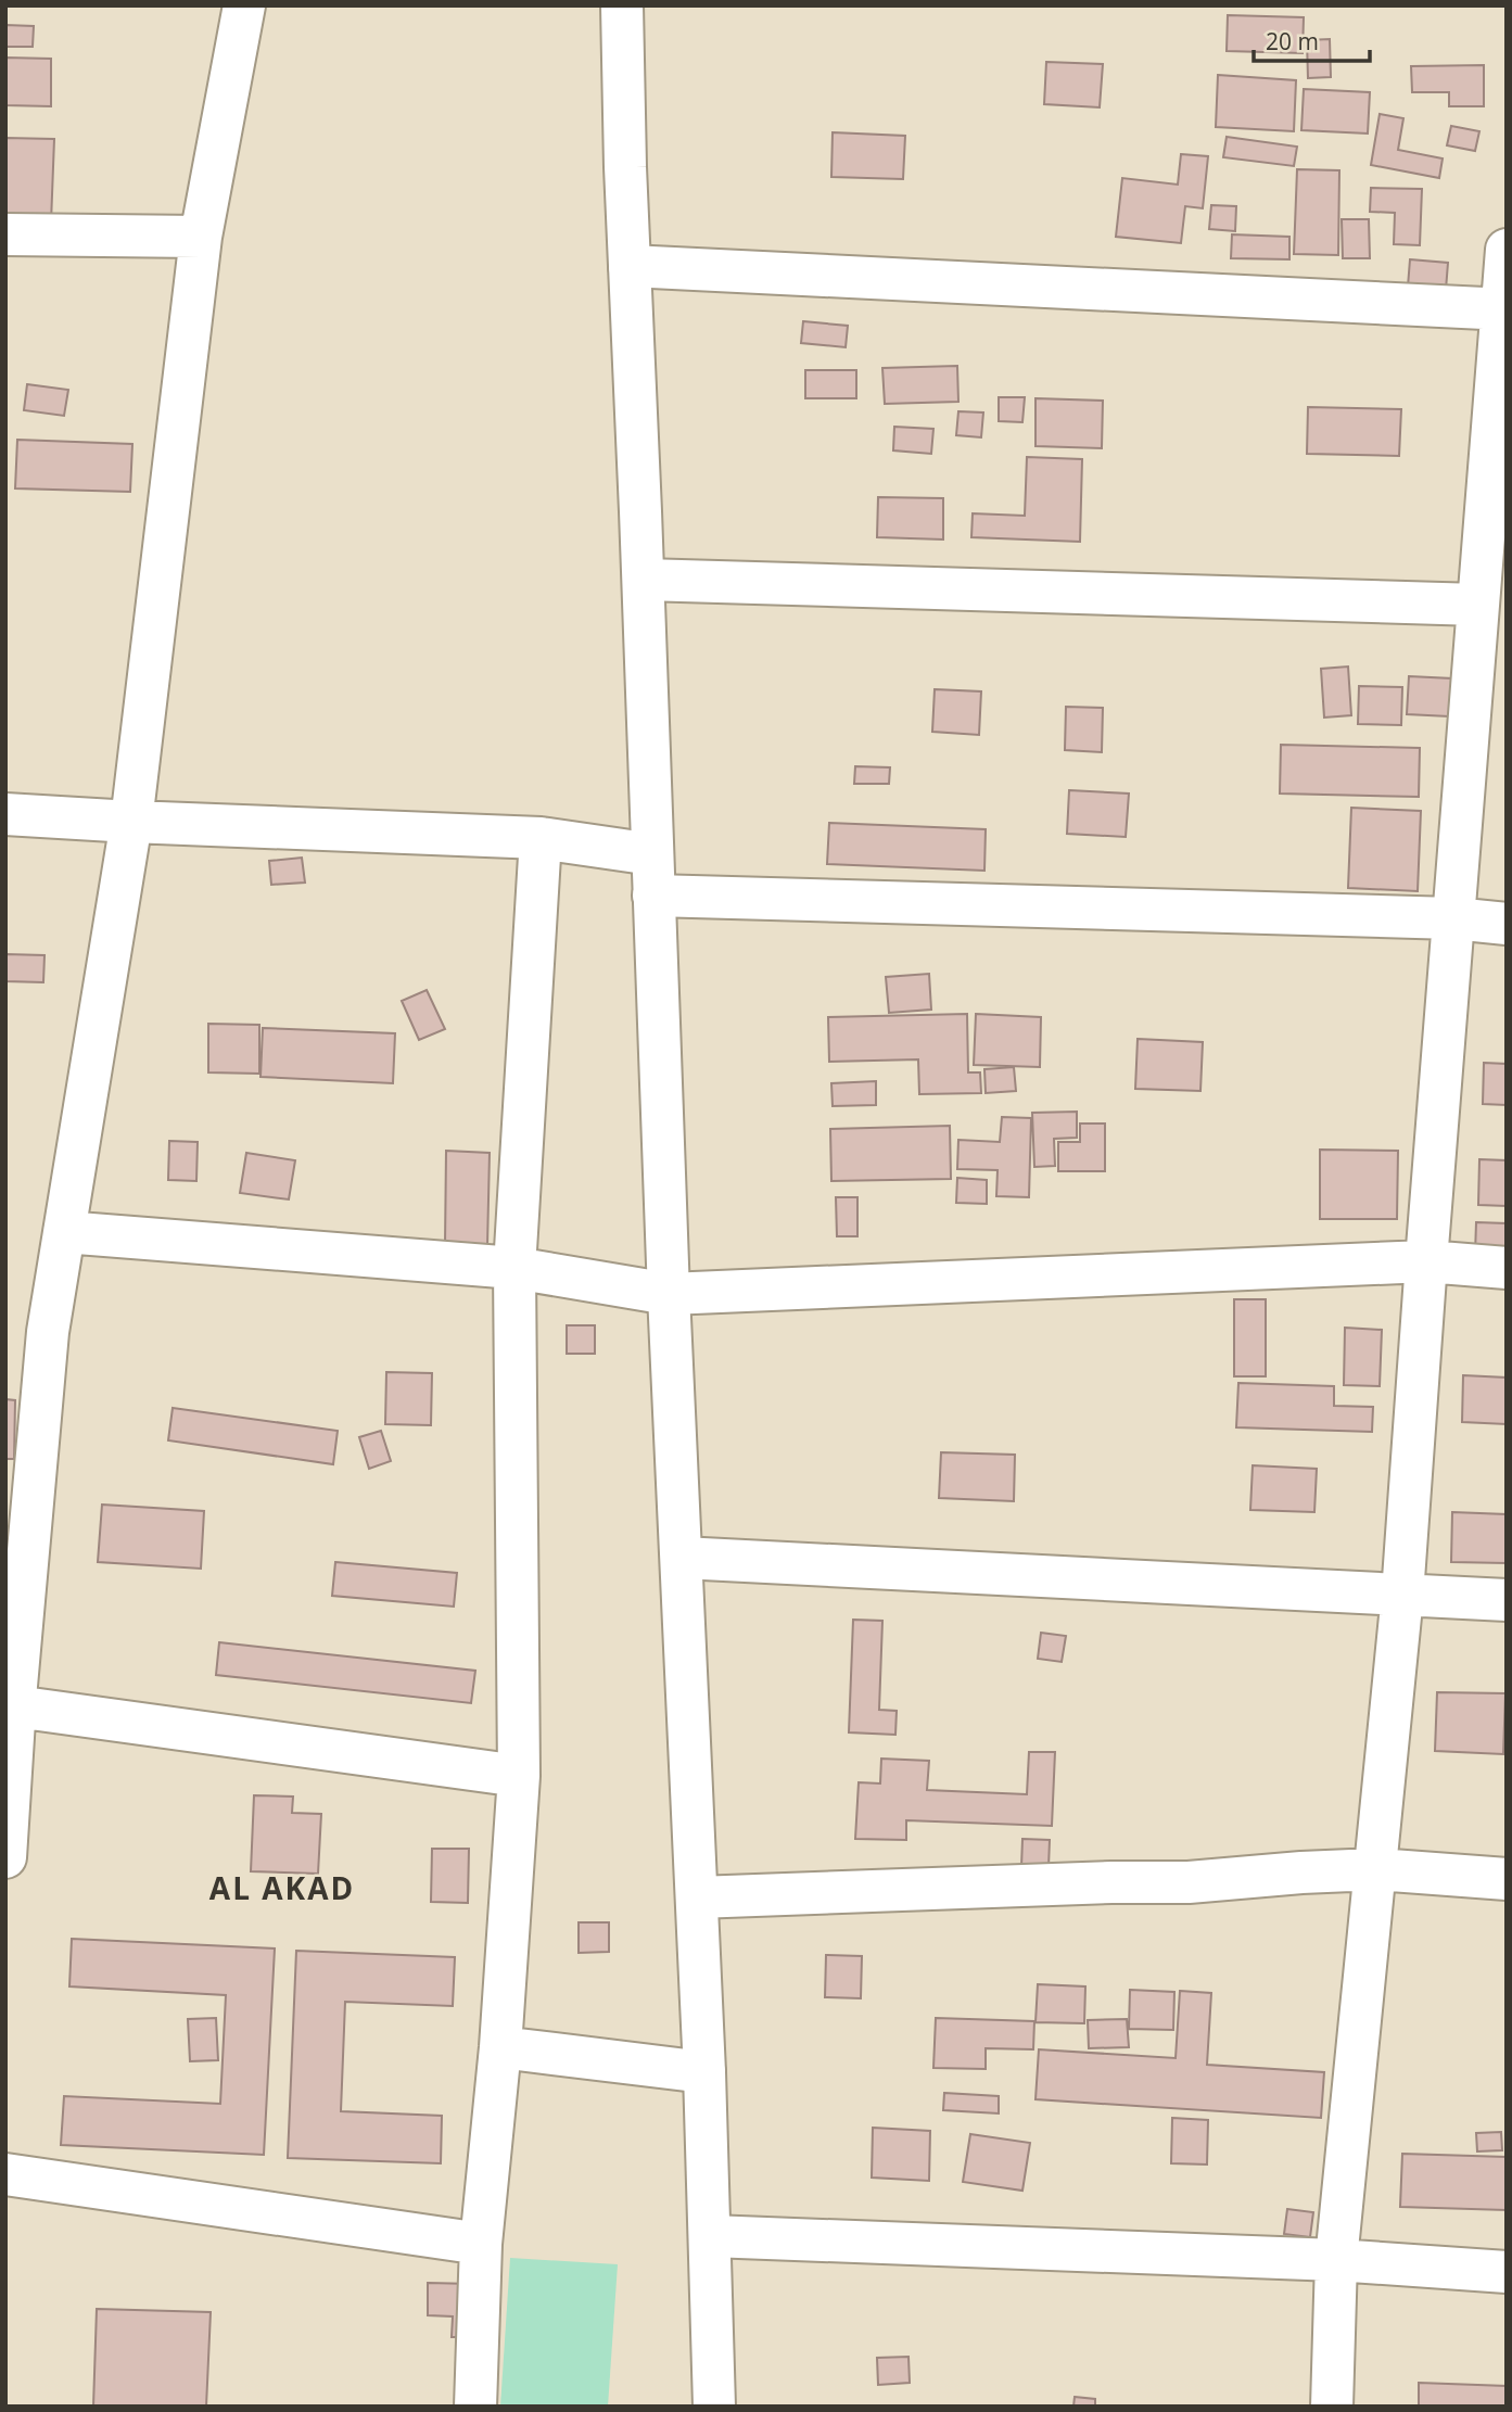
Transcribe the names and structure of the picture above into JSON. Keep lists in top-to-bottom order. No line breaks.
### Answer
{"districts":["AL AKAD"],"scale_bar":"20 m"}
